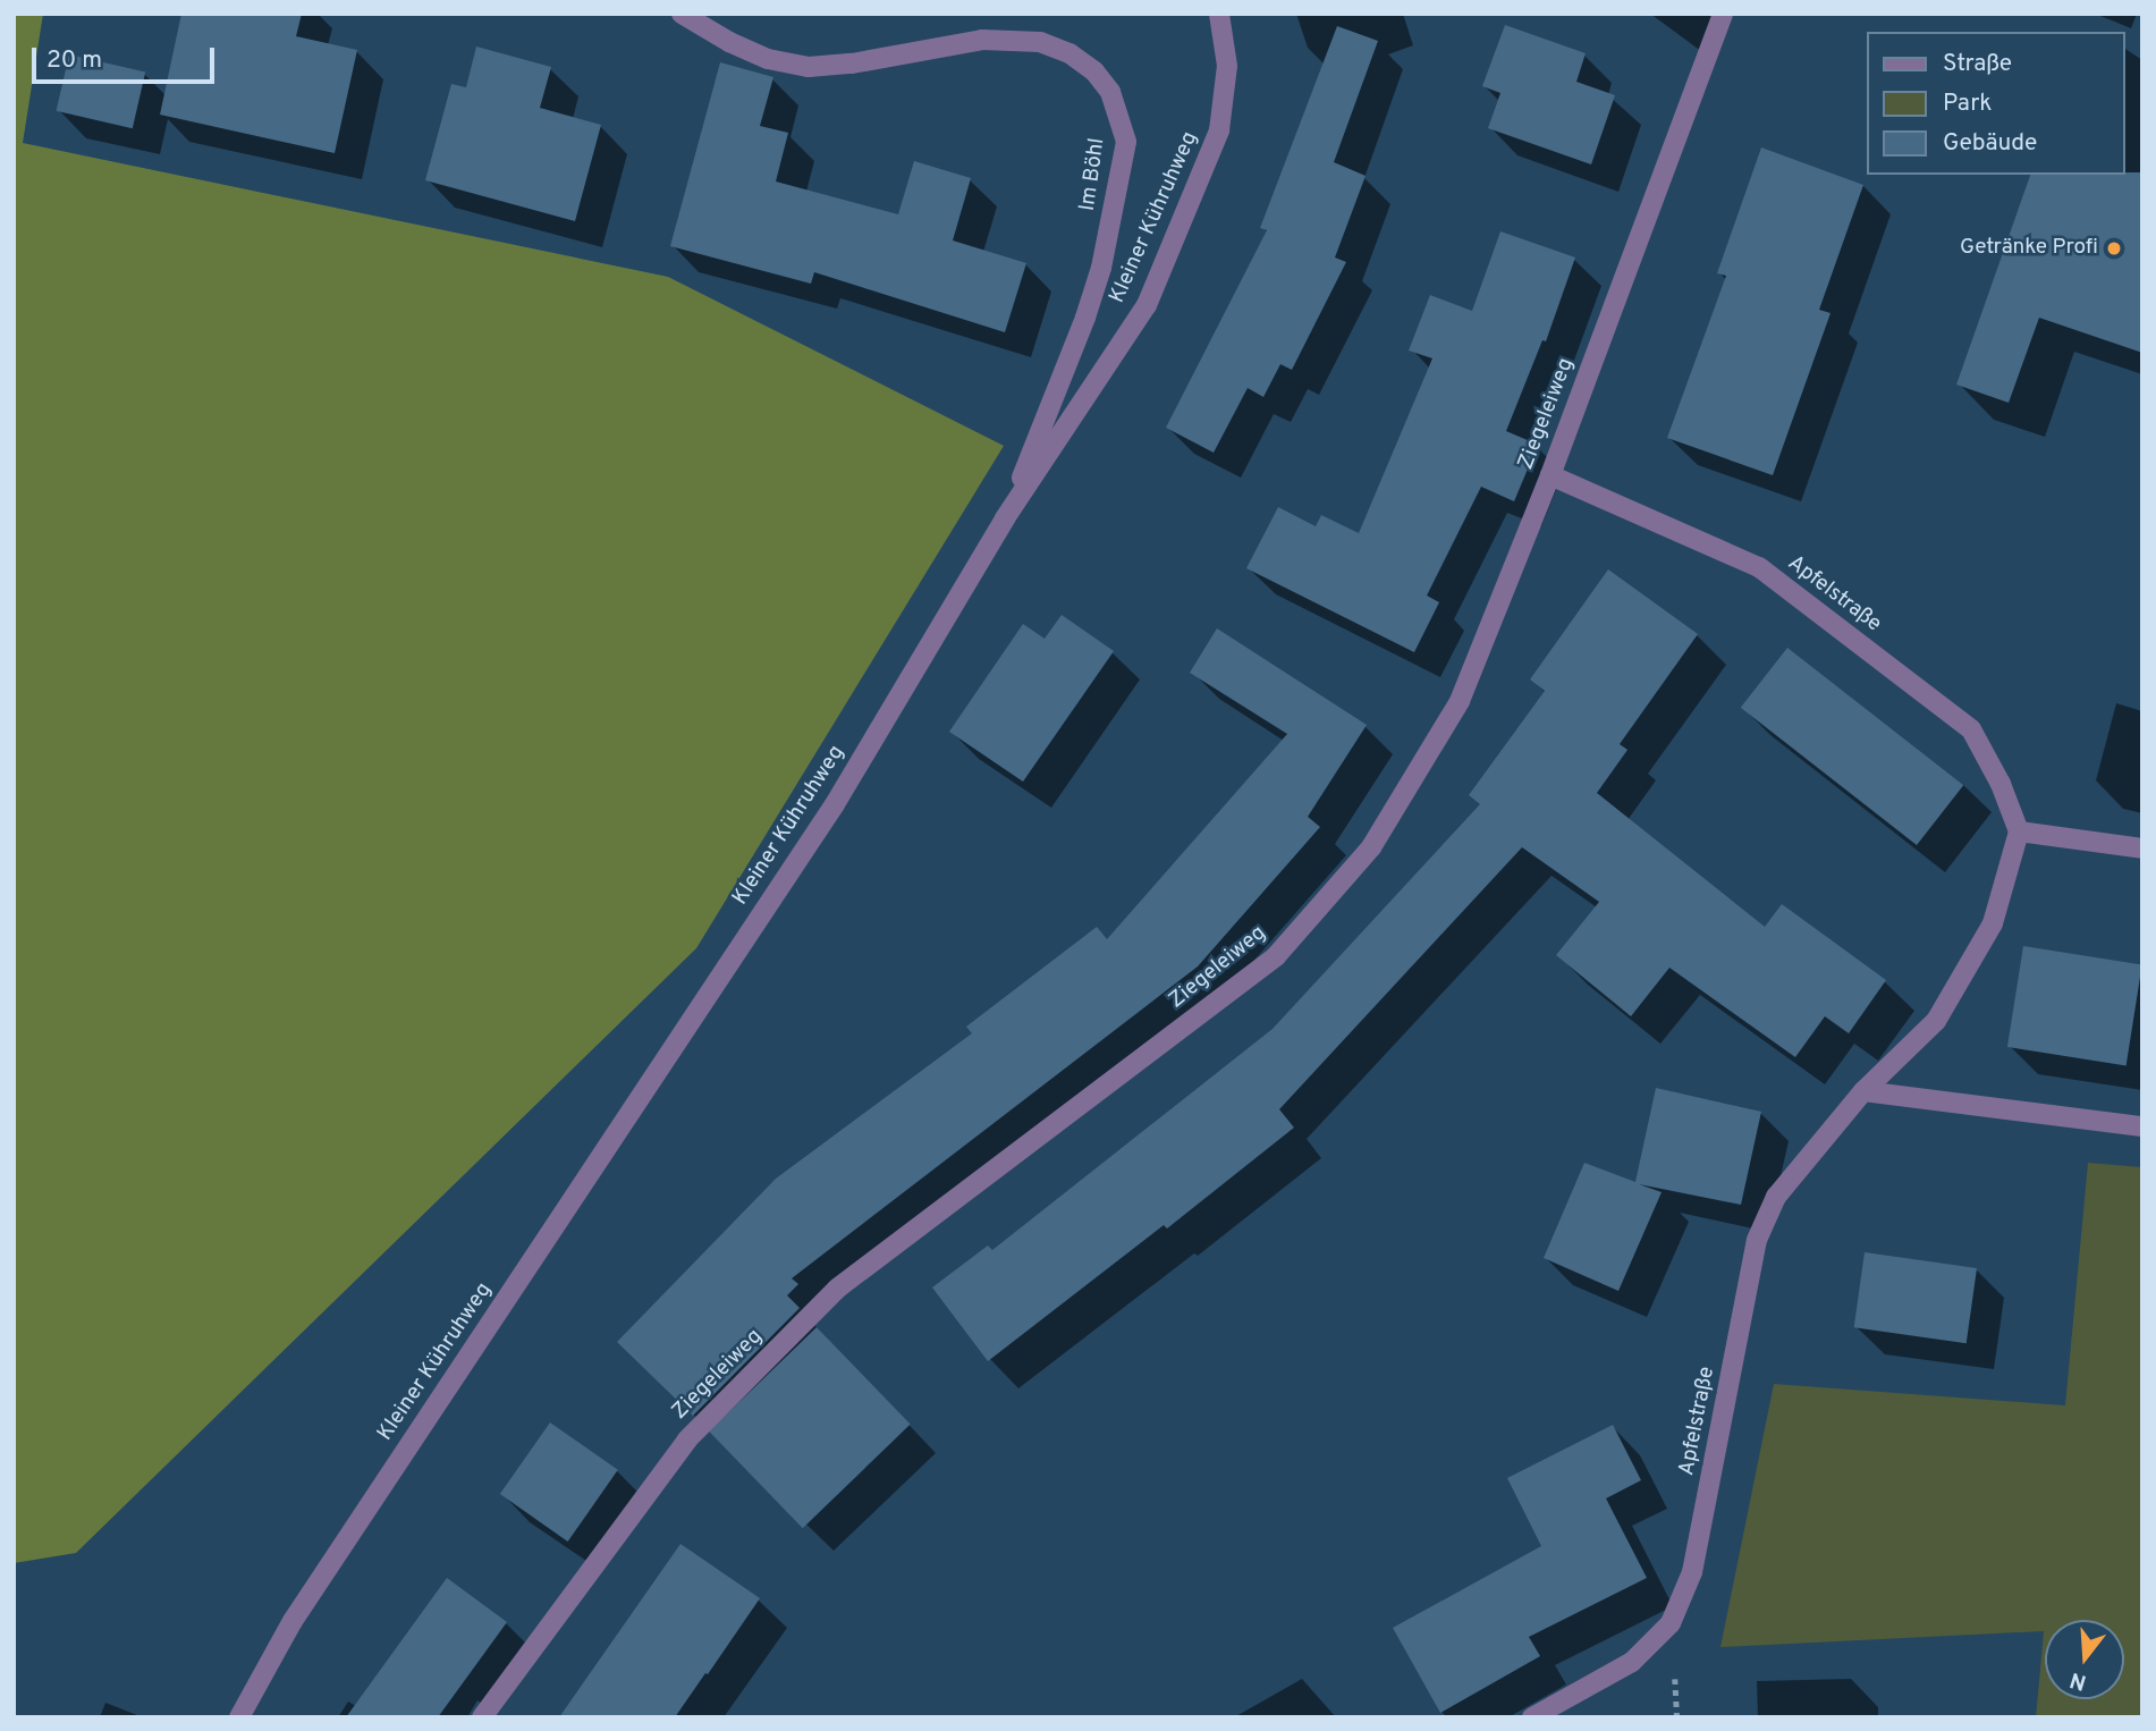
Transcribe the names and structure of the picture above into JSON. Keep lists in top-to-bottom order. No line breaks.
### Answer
{"streets":{"street":["Im Böhl","Kleiner Kühruhweg","Ziegeleiweg","Apfelstraße"]},"crossings":[["Im Böhl","Kleiner Kühruhweg"],["Ziegeleiweg","Apfelstraße"]],"places":["Getränke Profi"],"legend":["Straße","Park","Gebäude"],"scale_bar":"20 m","north":"bottom"}
